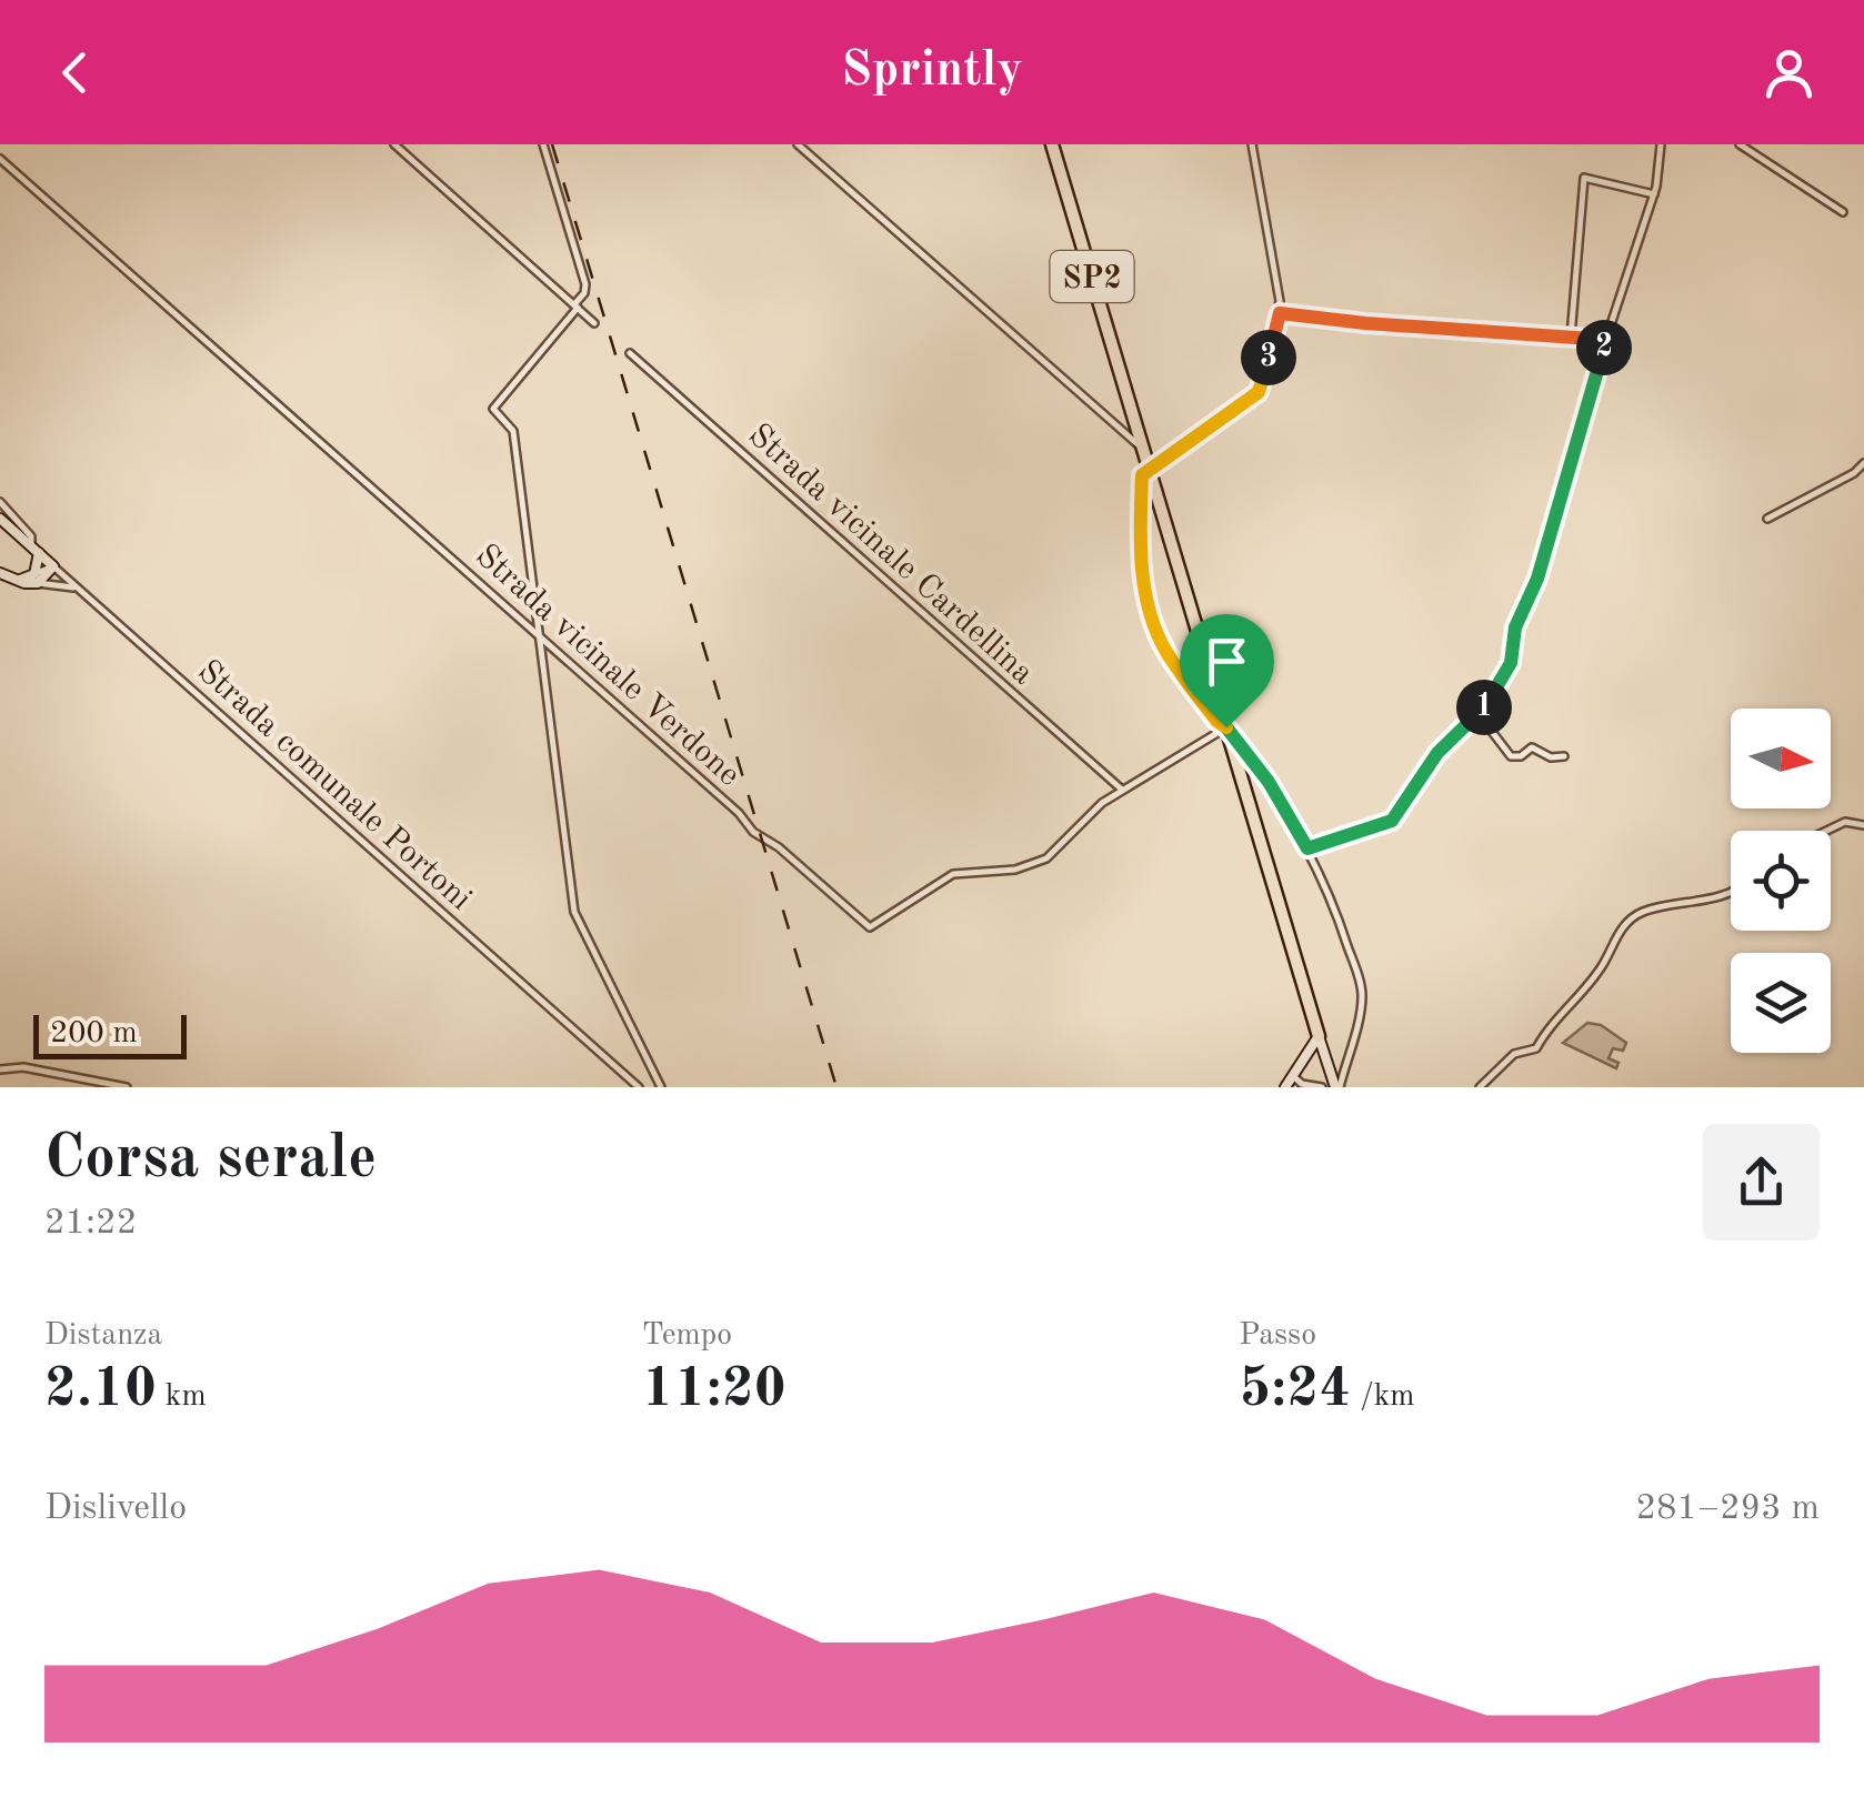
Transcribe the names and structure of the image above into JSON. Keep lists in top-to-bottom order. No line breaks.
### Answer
{"streets":{"main road":["SP2"],"street":["Strada vicinale Cardellina","Strada vicinale Verdone","Strada comunale Portoni"]},"crossings":[["SP2","Strada vicinale Verdone"],["Strada vicinale Cardellina","Strada vicinale Verdone"]],"scale_bar":"200 m","north":"right","page":{"header":"Sprintly","pins":["2","3","1"],"scale":"200 m","heading":["Corsa serale","21:22"],"stats":[["Distanza","2.10 km"],["Tempo","11:20"],["Passo","5:24 /km"]],"chart":["Dislivello","281–293 m"]}}
